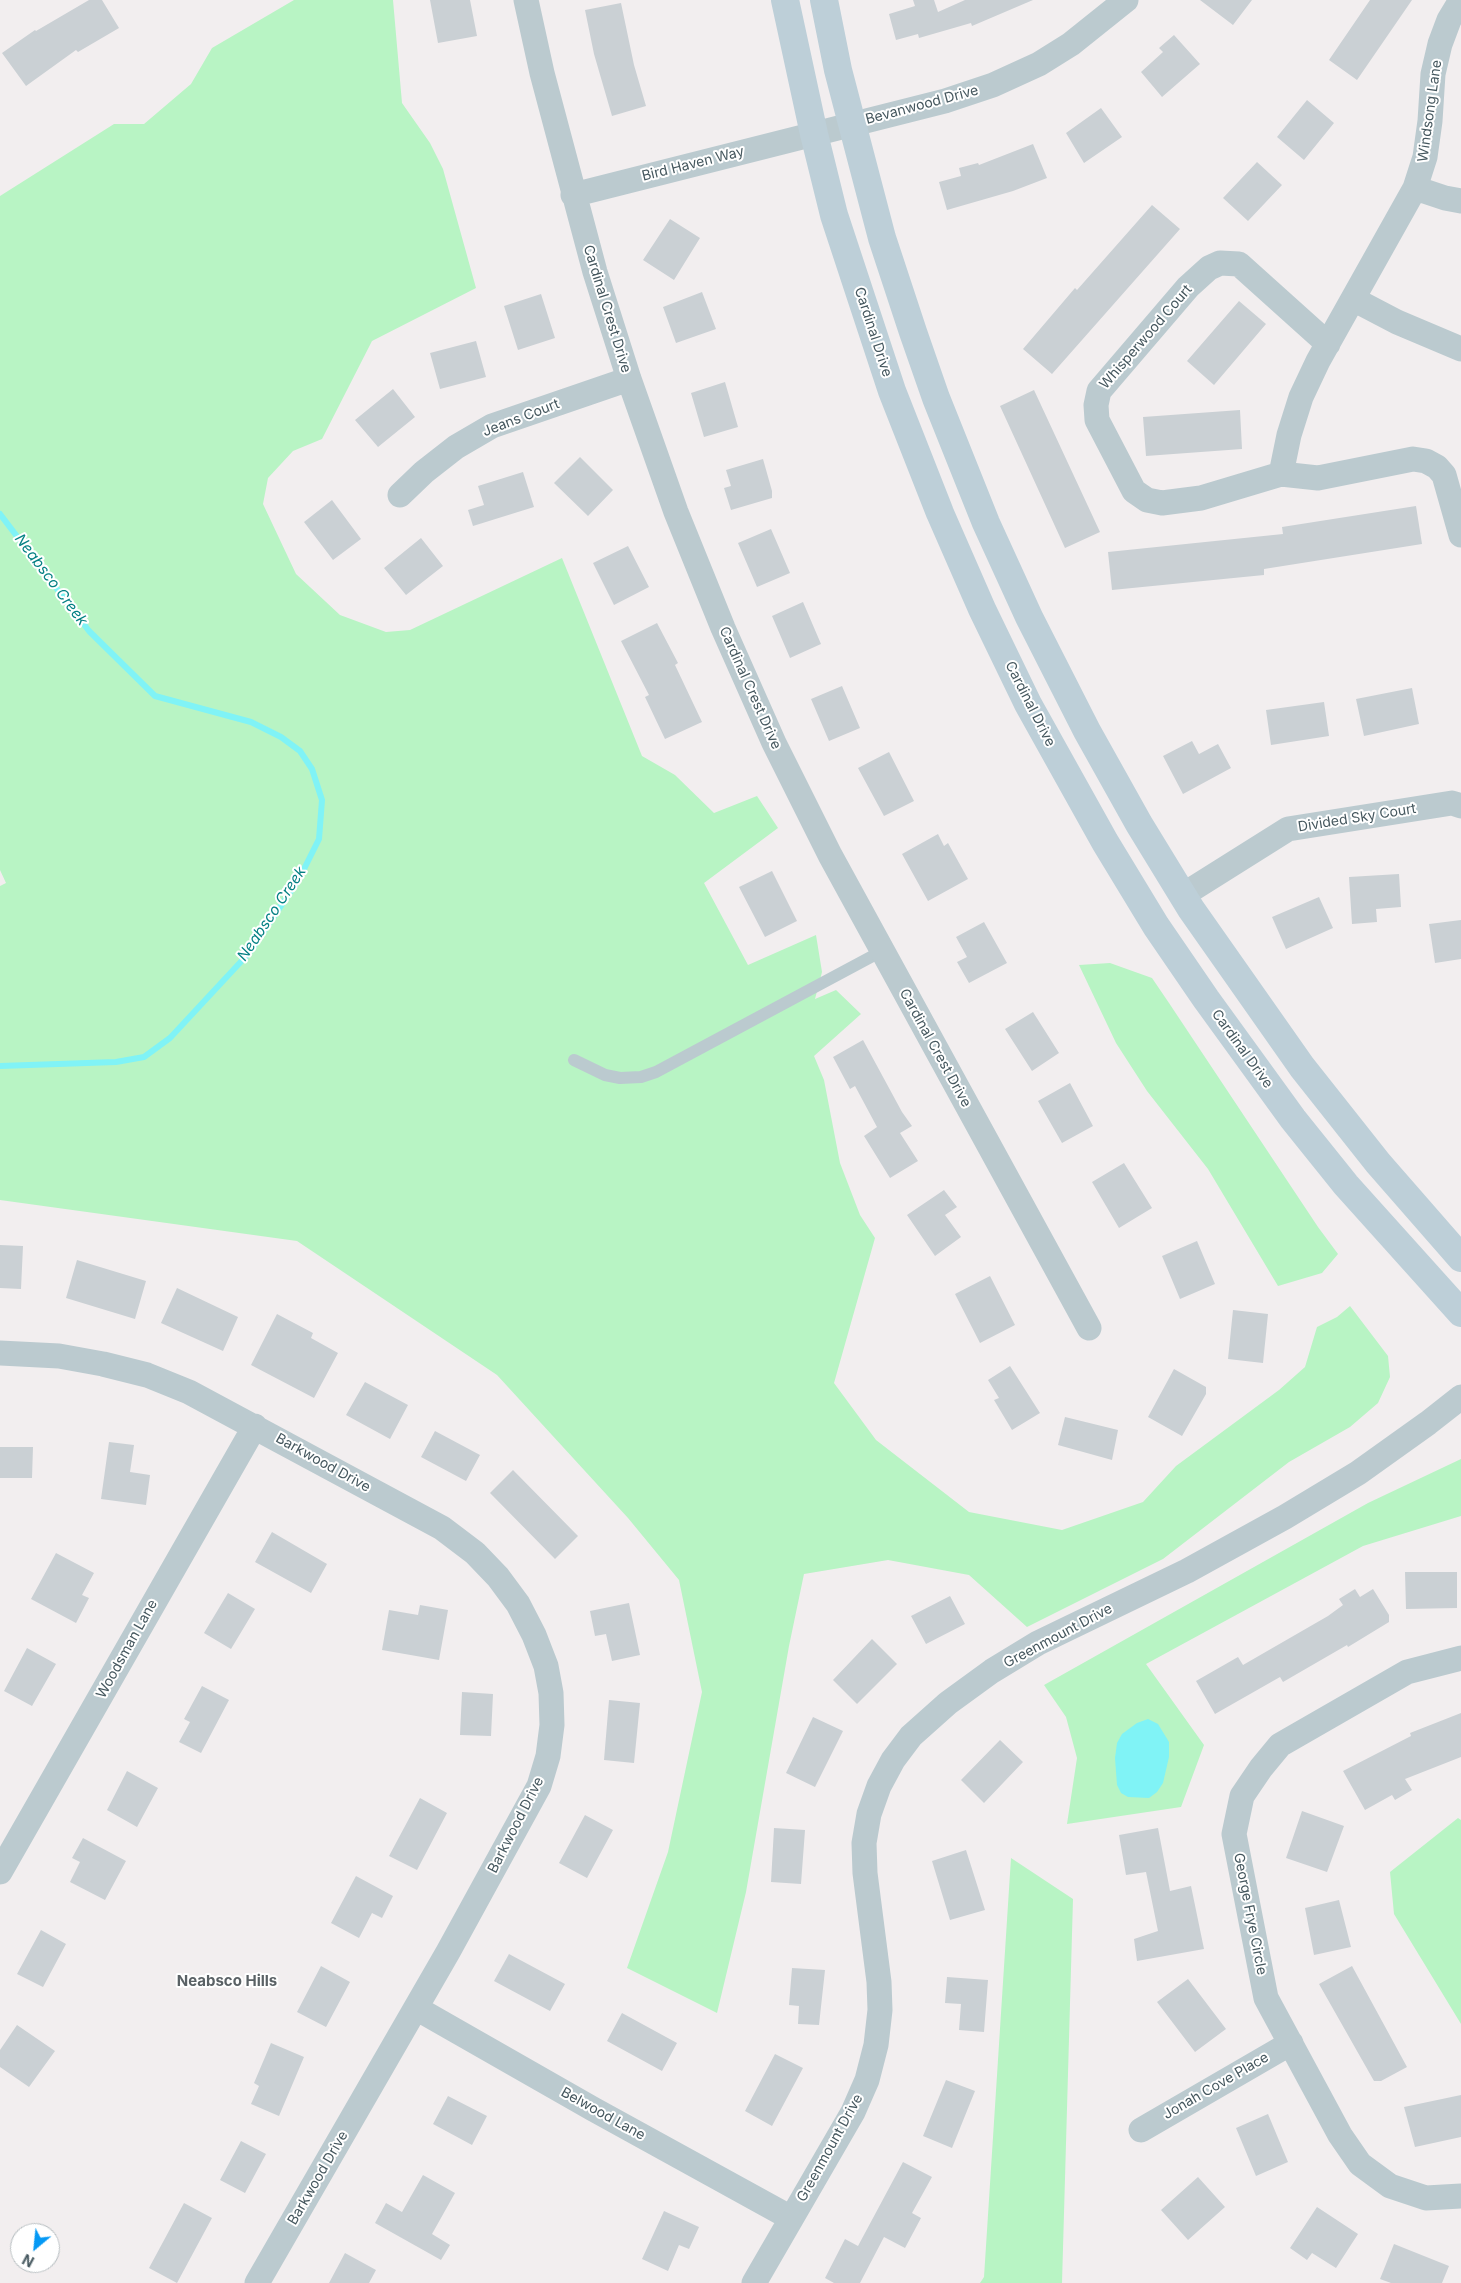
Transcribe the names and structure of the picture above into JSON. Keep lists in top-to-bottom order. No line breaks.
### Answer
{"streets":{"main road":["Cardinal Drive"],"street":["Bevanwood Drive","Windsong Lane","Bird Haven Way","Cardinal Crest Drive","Whisperwood Court","Jeans Court","Divided Sky Court","Barkwood Drive","Greenmount Drive","Woodsman Lane","George Frye Circle","Jonah Cove Place","Belwood Lane"]},"crossings":[["Bevanwood Drive","Bird Haven Way"],["Bevanwood Drive","Cardinal Drive"],["Bird Haven Way","Cardinal Crest Drive"],["Bird Haven Way","Cardinal Drive"],["Cardinal Crest Drive","Jeans Court"],["Barkwood Drive","Woodsman Lane"],["Barkwood Drive","Belwood Lane"],["Greenmount Drive","Belwood Lane"],["George Frye Circle","Jonah Cove Place"]],"districts":["Neabsco Hills"],"water":["Neabsco Creek"],"north":"bottom left"}
